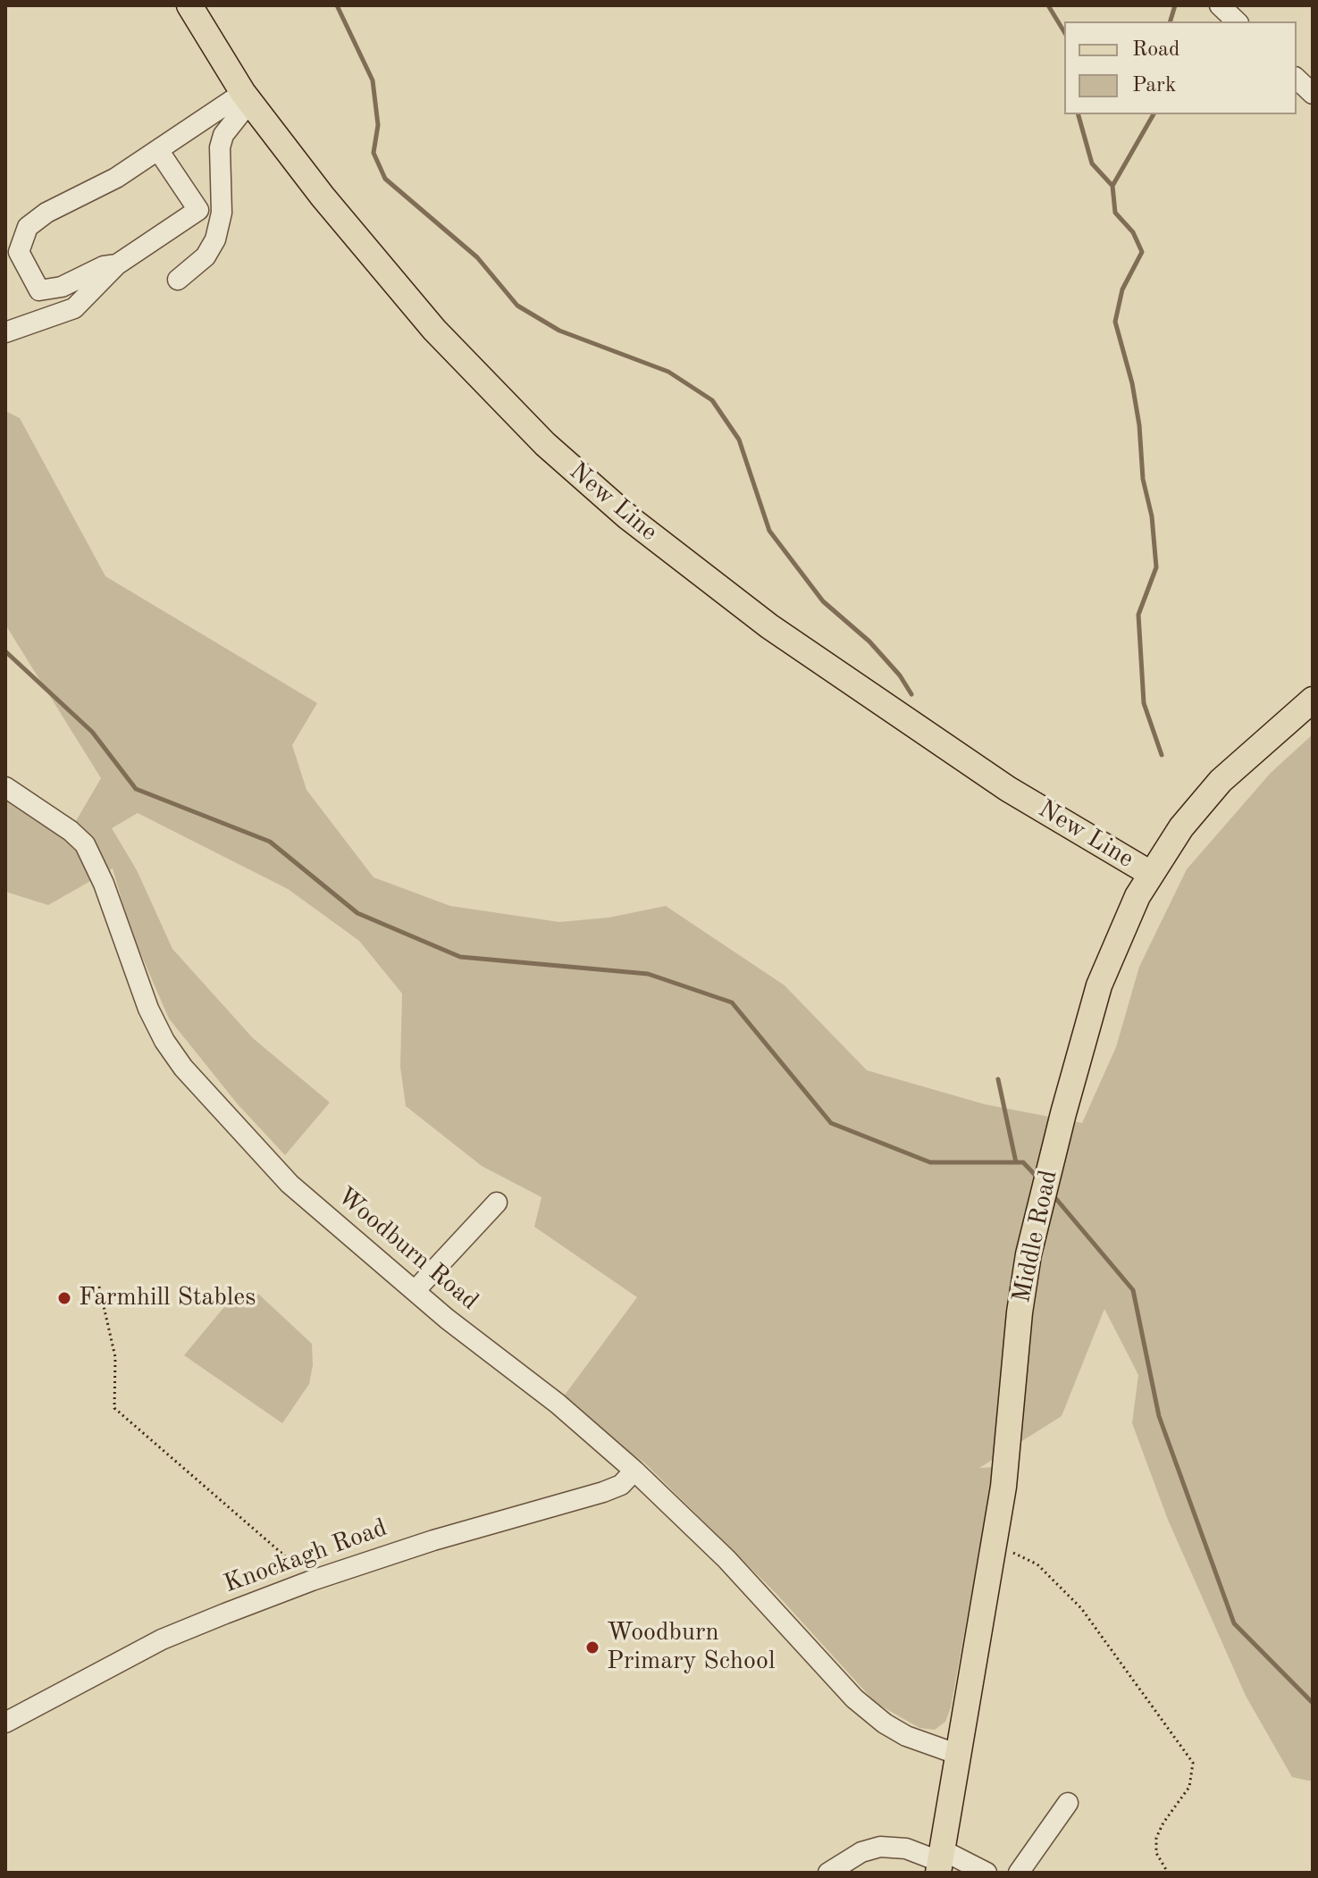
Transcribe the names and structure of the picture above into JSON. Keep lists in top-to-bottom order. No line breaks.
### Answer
{"streets":{"main road":["New Line","Middle Road"],"street":["Woodburn Road","Knockagh Road"]},"crossings":[["New Line","Middle Road"],["Middle Road","Woodburn Road"],["Woodburn Road","Knockagh Road"]],"places":["Farmhill Stables","Woodburn Primary School"],"legend":["Road","Park"]}
